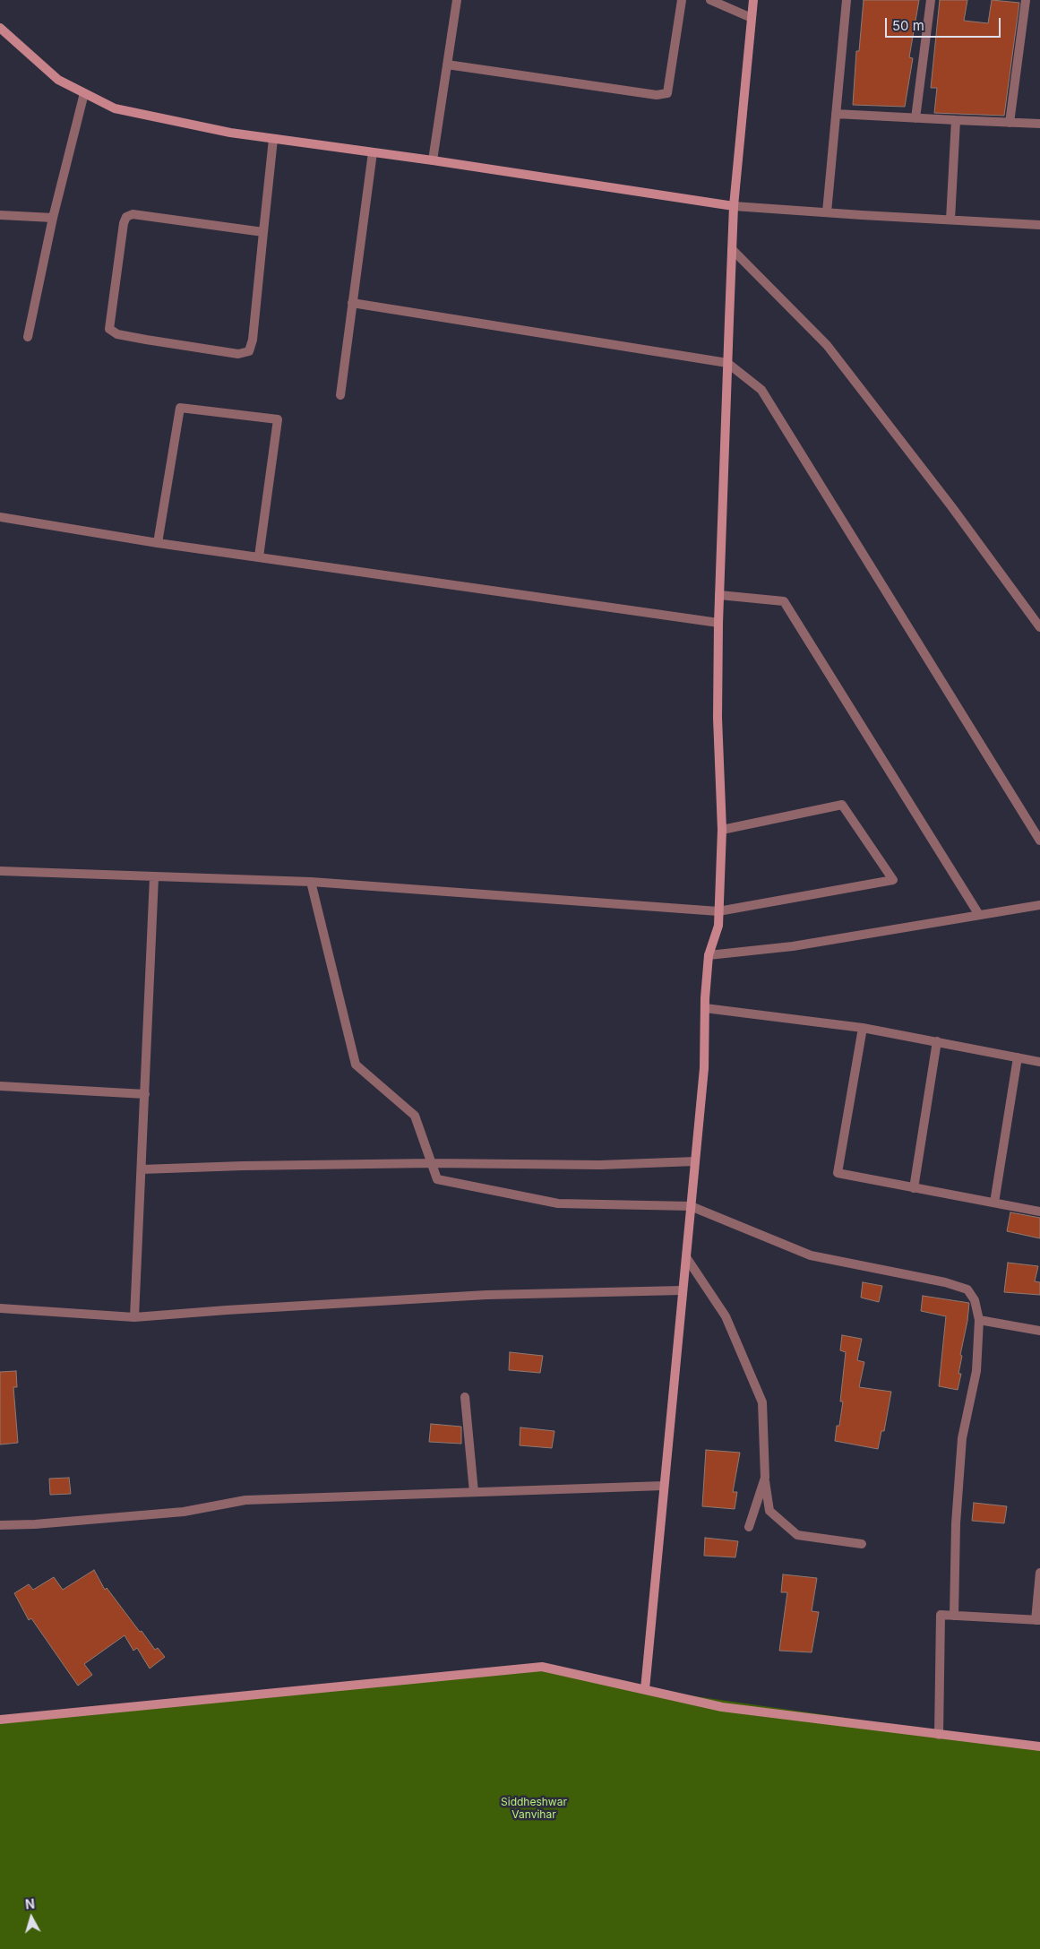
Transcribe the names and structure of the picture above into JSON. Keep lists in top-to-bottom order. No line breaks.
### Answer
{"parks":["Siddheshwar Vanvihar"],"scale_bar":"50 m","north":"top"}
